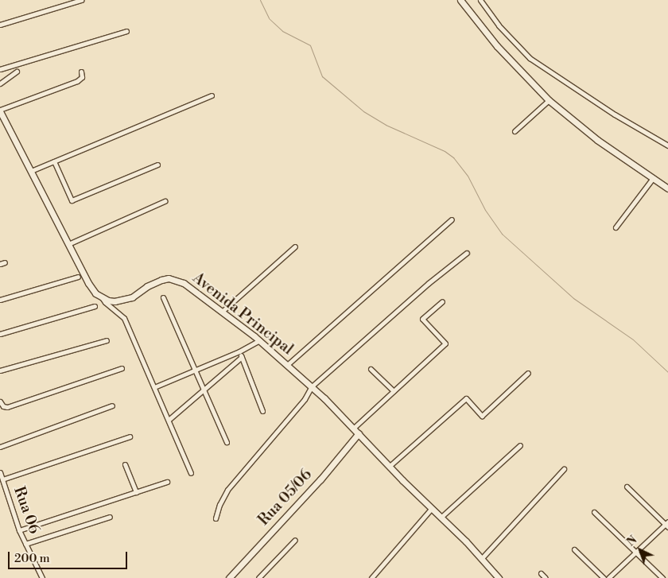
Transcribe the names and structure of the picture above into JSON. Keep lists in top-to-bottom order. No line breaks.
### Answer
{"streets":{"street":["Avenida Principal","Rua 05/06","Rua 06"]},"crossings":[["Avenida Principal","Rua 05/06"]],"scale_bar":"200 m","north":"top left"}
